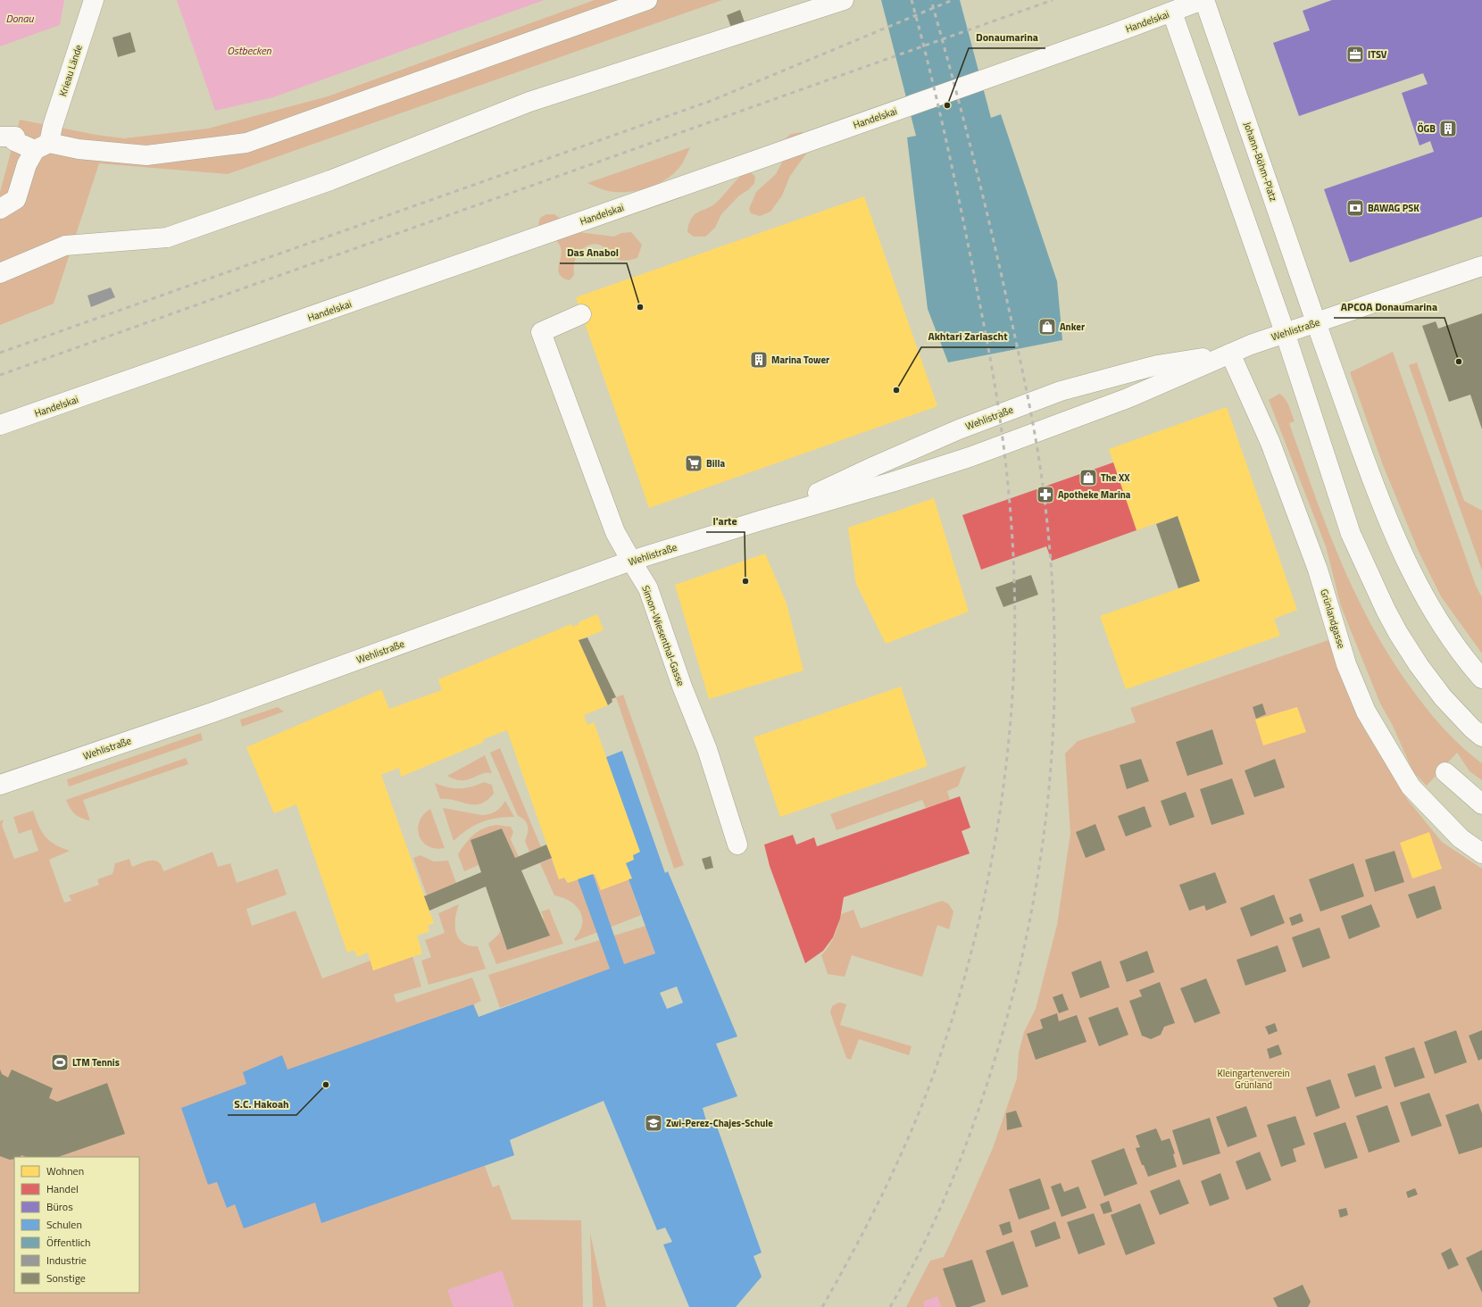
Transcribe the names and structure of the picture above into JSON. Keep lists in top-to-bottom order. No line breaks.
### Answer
{"streets":{"main road":["Handelskai","Krieau Lände","Johann-Böhm-Platz","Wehlistraße","Grünlandgasse","Simon-Wiesenthal-Gasse"]},"crossings":[["Handelskai","Johann-Böhm-Platz"],["Johann-Böhm-Platz","Wehlistraße"],["Wehlistraße","Grünlandgasse"],["Wehlistraße","Simon-Wiesenthal-Gasse"]],"water":["Donau","Ostbecken"],"parks":["Kleingartenverein Grünland"],"places":{"office":["ITSV"],"other":["Donaumarina","Das Anabol","APCOA Donaumarina","Akhtari Zarlascht","l'arte","S.C. Hakoah"],"building":["ÖGB","Marina Tower"],"bank":["BAWAG PSK"],"shop":["Anker","The XX"],"supermarket":["Billa"],"pharmacy":["Apotheke Marina"],"sports":["LTM Tennis"],"school or university":["Zwi-Perez-Chajes-Schule"]},"legend":["Wohnen","Handel","Büros","Schulen","Öffentlich","Industrie","Sonstige"]}
